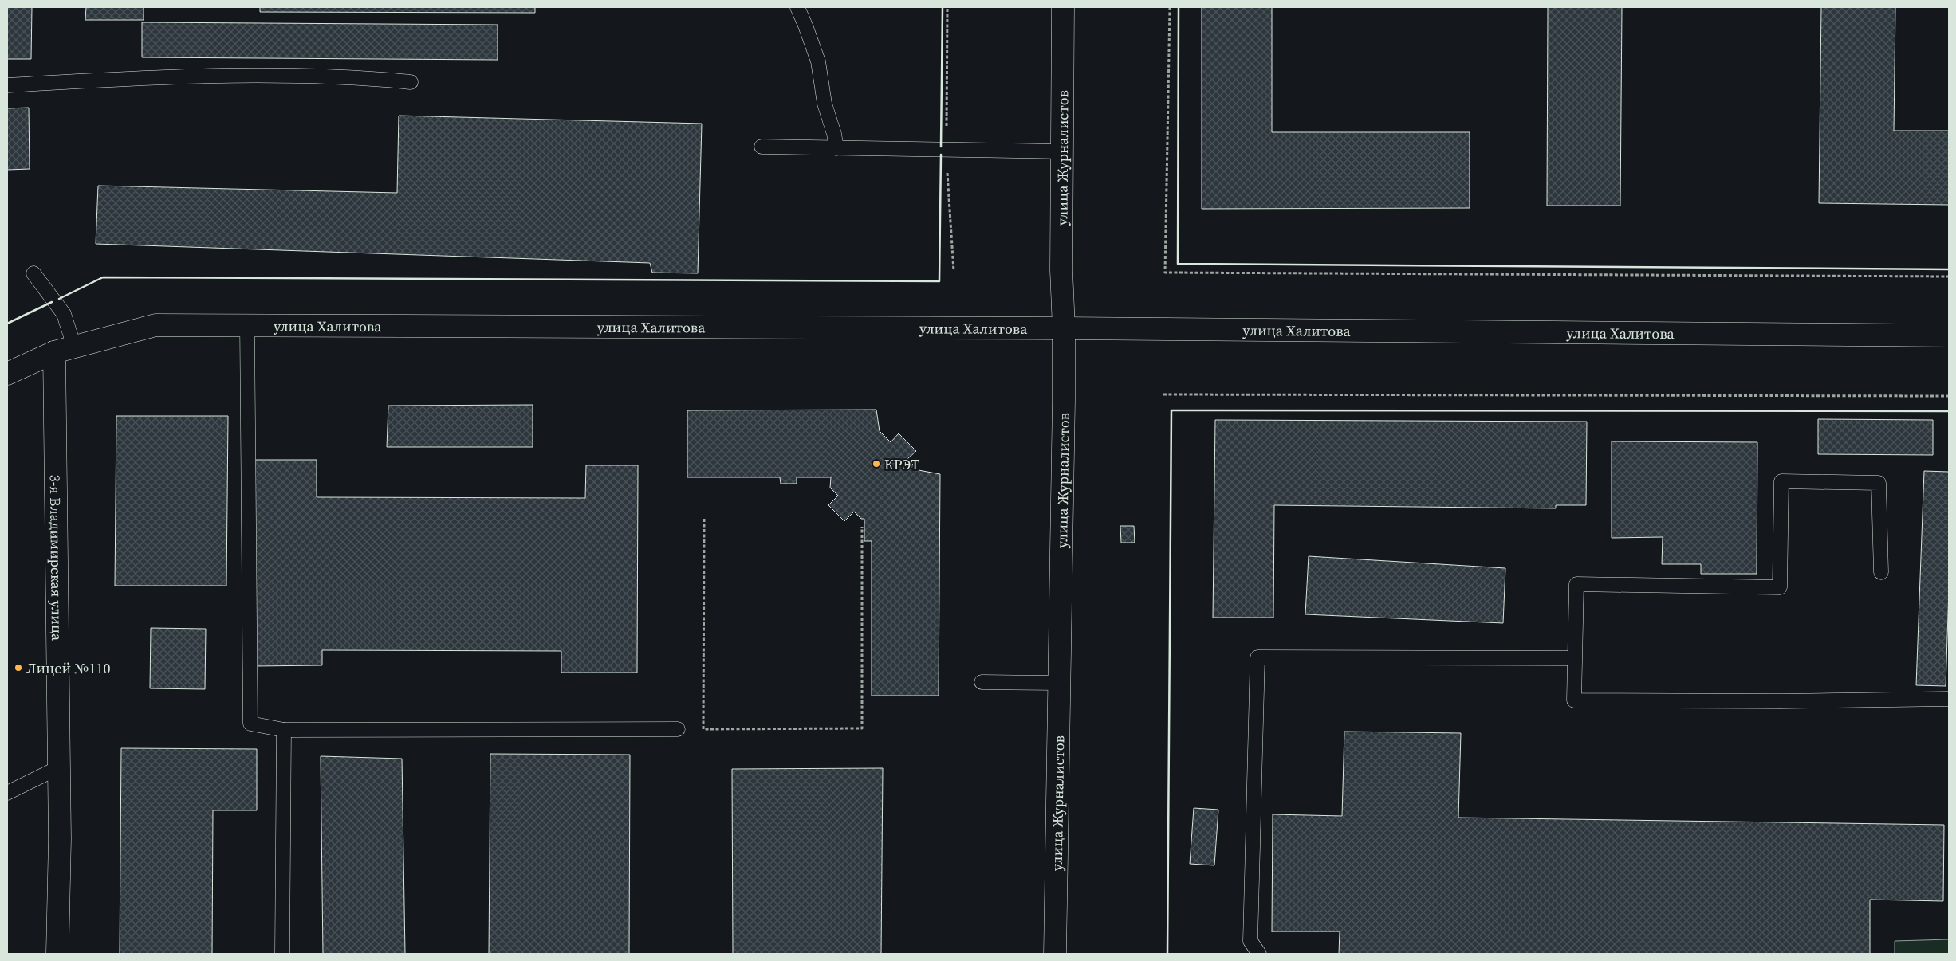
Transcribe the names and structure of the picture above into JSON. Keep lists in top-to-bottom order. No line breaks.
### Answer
{"streets":{"street":["улица Журналистов","улица Халитова","3-я Владимирская улица"]},"crossings":[["улица Журналистов","улица Халитова"],["улица Халитова","3-я Владимирская улица"]],"places":["КРЭТ","Лицей №110"]}
